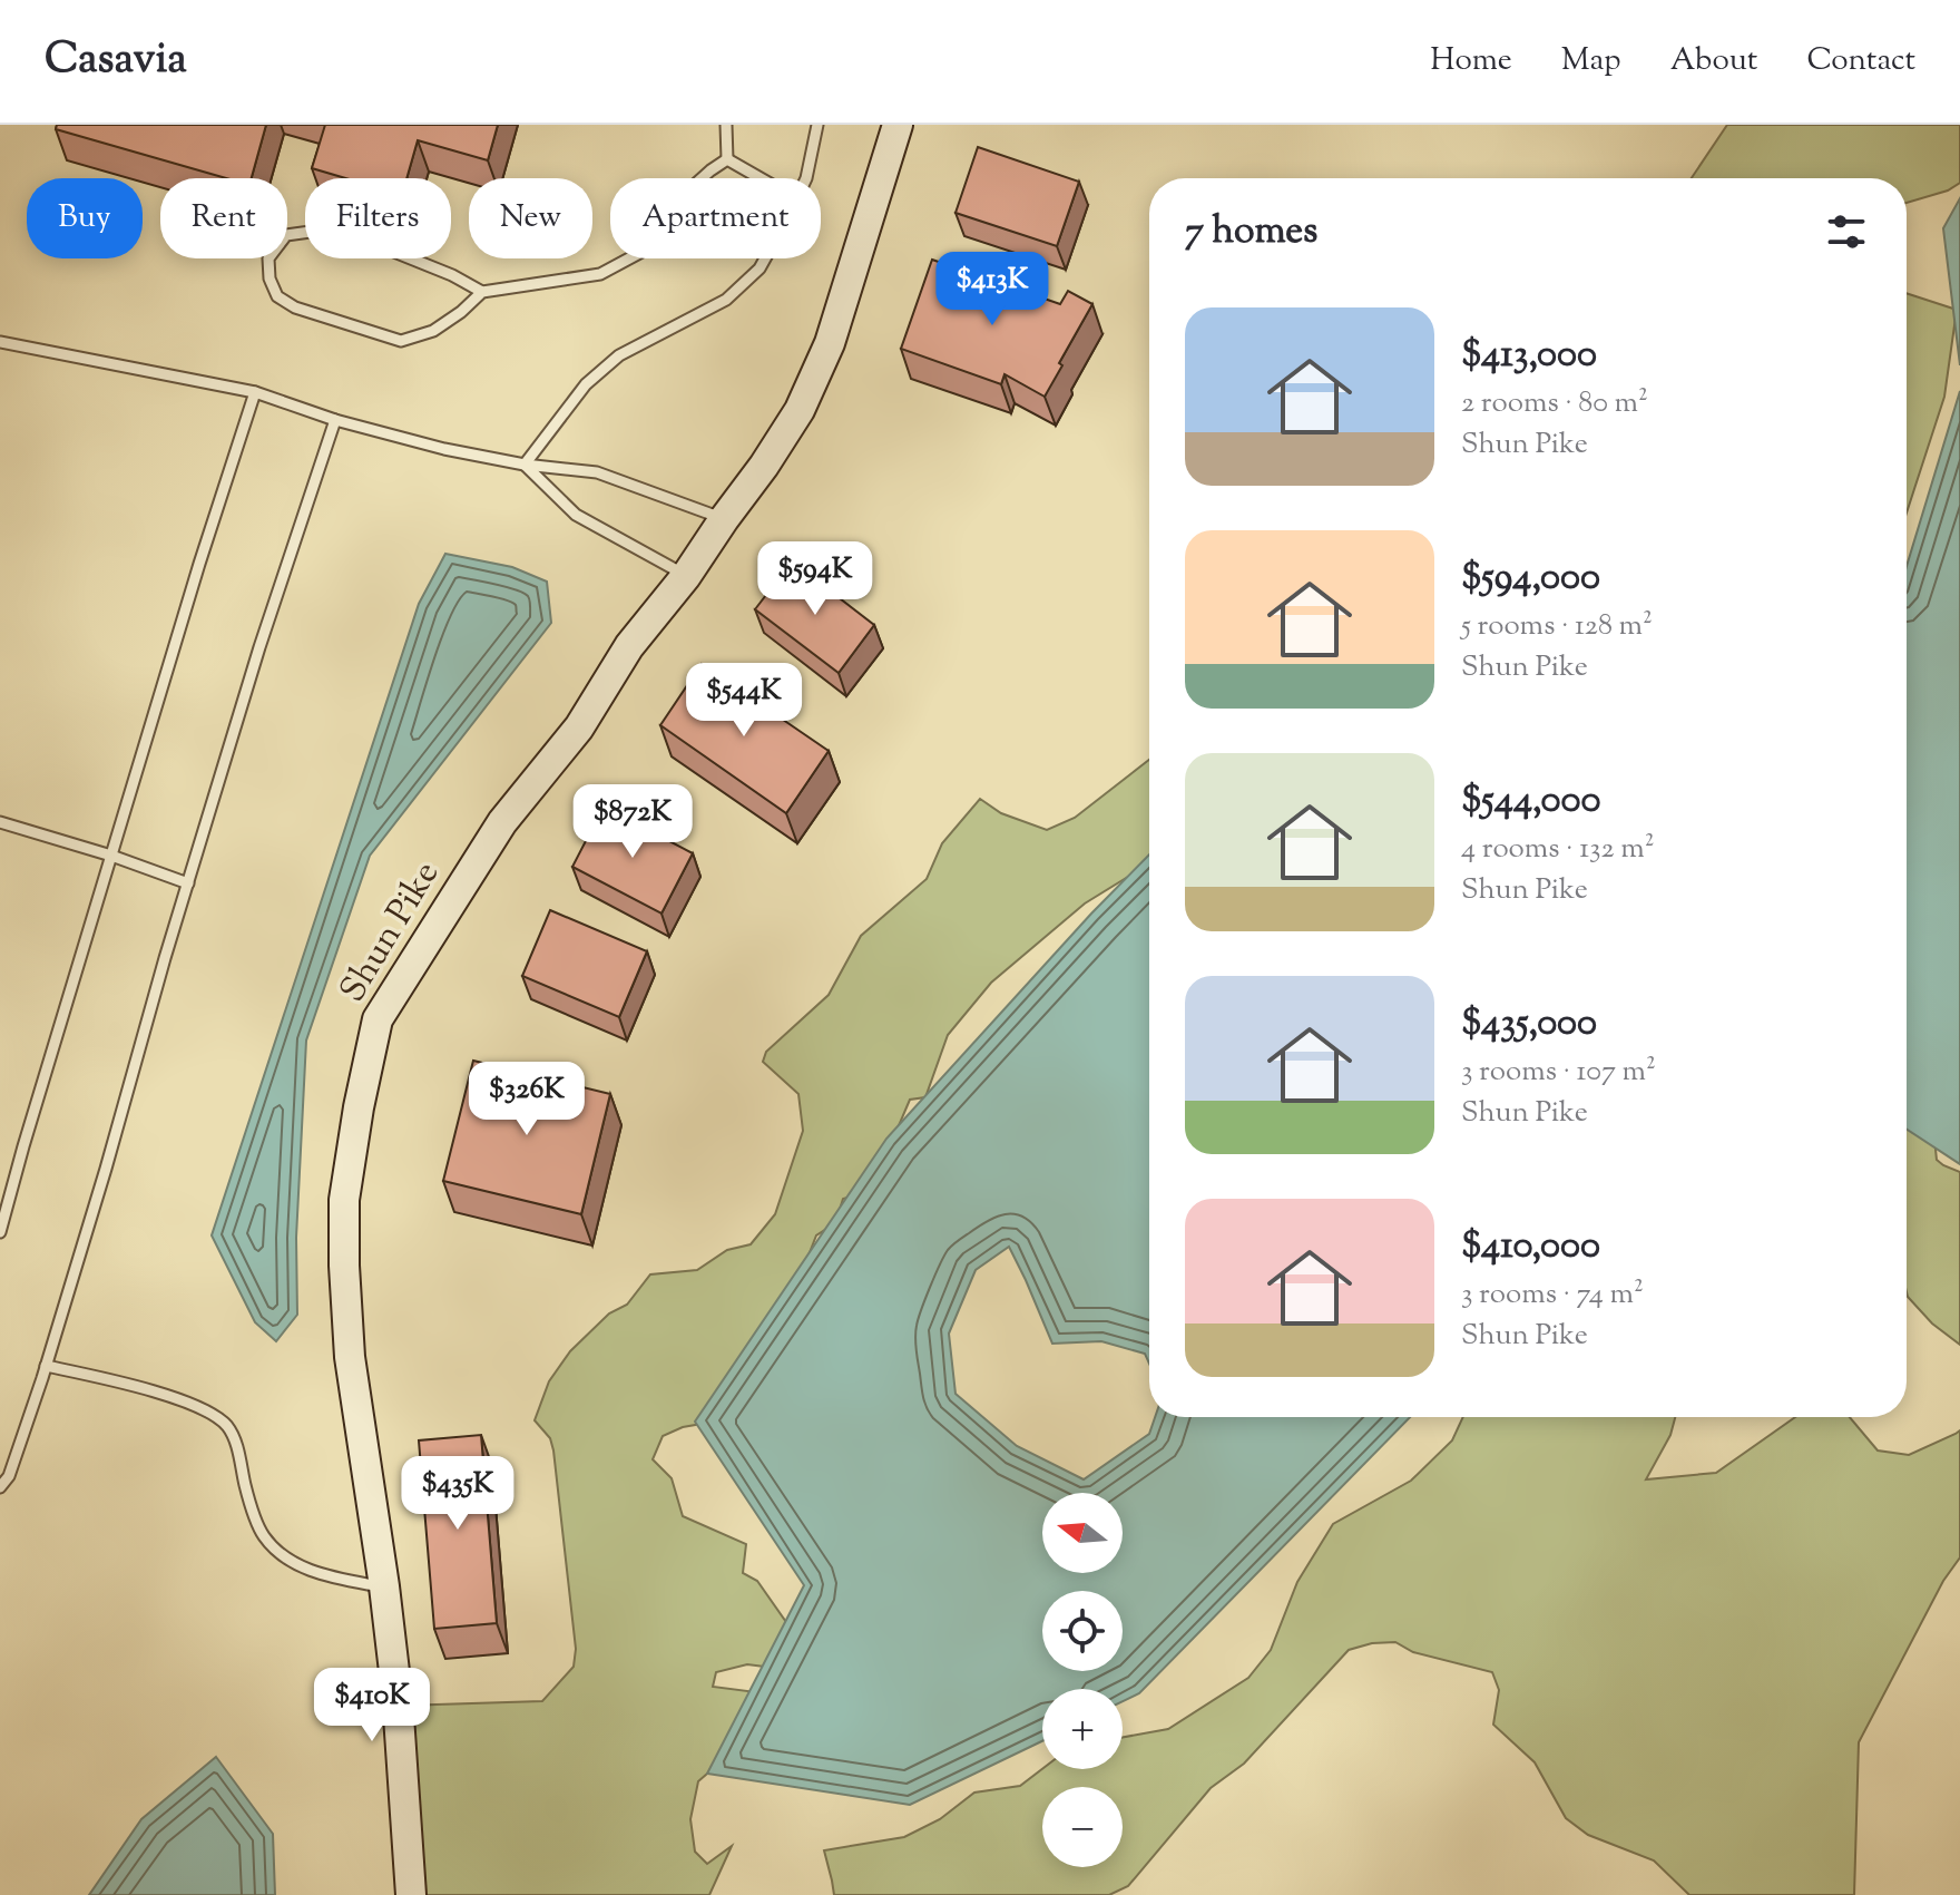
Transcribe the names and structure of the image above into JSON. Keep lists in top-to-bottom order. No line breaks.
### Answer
{"streets":{"main road":["Shun Pike"]},"north":"left","page":{"header":"Casavia","nav":["Home","Map","About","Contact"],"chip":["Buy","Rent","Filters","New","Apartment"],"heading":"7 homes","price":["$413K","$594K","$544K","$872K","$326K","$435K","$410K"],"list":[{"name":"$413,000","note":"2 rooms · 80 m² · Shun Pike"},{"name":"$594,000","note":"5 rooms · 128 m² · Shun Pike"},{"name":"$544,000","note":"4 rooms · 132 m² · Shun Pike"},{"name":"$435,000","note":"3 rooms · 107 m² · Shun Pike"},{"name":"$410,000","note":"3 rooms · 74 m² · Shun Pike"}],"map_buttons":["+","−"]}}
